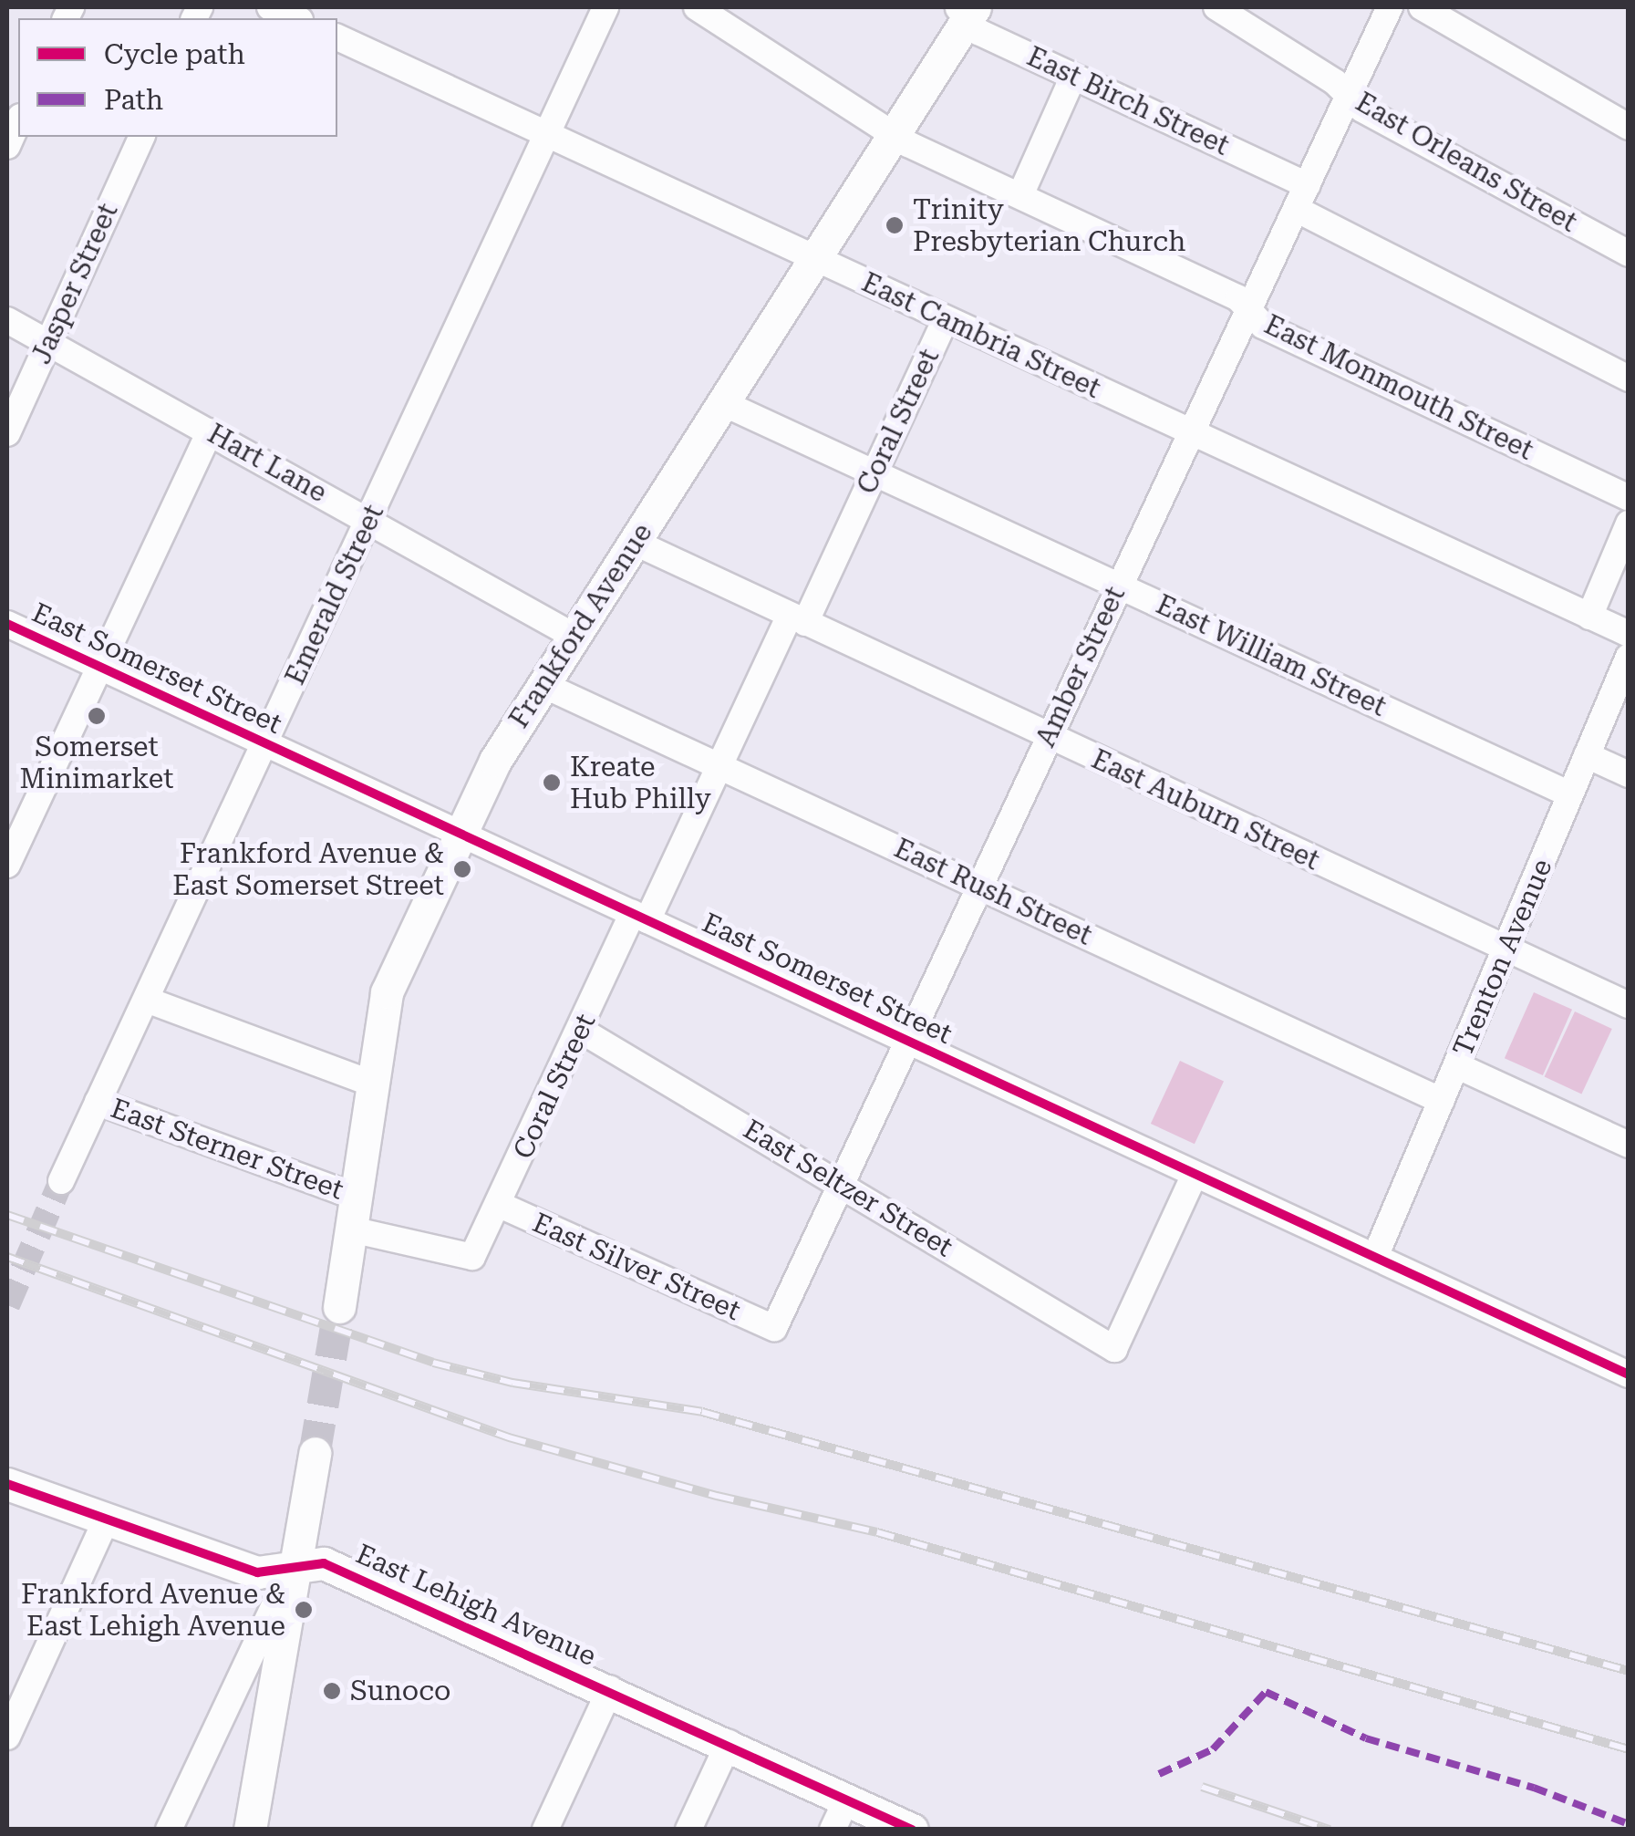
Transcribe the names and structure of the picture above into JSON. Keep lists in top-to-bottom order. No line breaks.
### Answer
{"streets":{"main road":["Frankford Avenue","East Lehigh Avenue"],"street":["East Birch Street","East Orleans Street","Jasper Street","East Cambria Street","East Monmouth Street","Coral Street","Hart Lane","Emerald Street","East William Street","Amber Street","East Somerset Street","East Auburn Street","East Rush Street","Trenton Avenue","East Sterner Street","East Seltzer Street","East Silver Street"]},"crossings":[["East Birch Street","Frankford Avenue"],["East Birch Street","Amber Street"],["East Orleans Street","Amber Street"],["Jasper Street","Hart Lane"],["East Cambria Street","Coral Street"],["East Cambria Street","Emerald Street"],["East Cambria Street","Frankford Avenue"],["East Cambria Street","Amber Street"],["East Monmouth Street","Frankford Avenue"],["East Monmouth Street","Amber Street"],["Coral Street","Frankford Avenue"],["Coral Street","East William Street"],["Coral Street","East Somerset Street"],["Coral Street","East Auburn Street"],["Coral Street","East Rush Street"],["Coral Street","East Seltzer Street"],["Coral Street","East Silver Street"],["Hart Lane","Emerald Street"],["Hart Lane","Frankford Avenue"],["Emerald Street","East Somerset Street"],["Emerald Street","East Sterner Street"],["Frankford Avenue","East William Street"],["Frankford Avenue","East Somerset Street"],["Frankford Avenue","East Auburn Street"],["Frankford Avenue","East Rush Street"],["Frankford Avenue","East Sterner Street"],["East William Street","Amber Street"],["East William Street","Trenton Avenue"],["Amber Street","East Somerset Street"],["Amber Street","East Auburn Street"],["Amber Street","East Rush Street"],["Amber Street","East Seltzer Street"],["Amber Street","East Silver Street"],["East Somerset Street","Trenton Avenue"],["East Somerset Street","East Seltzer Street"],["East Auburn Street","Trenton Avenue"],["East Rush Street","Trenton Avenue"]],"places":["Trinity Presbyterian Church","Somerset Minimarket","Kreate Hub Philly","Frankford Avenue & East Somerset Street","Frankford Avenue & East Lehigh Avenue","Sunoco"],"legend":["Cycle path","Path"]}
